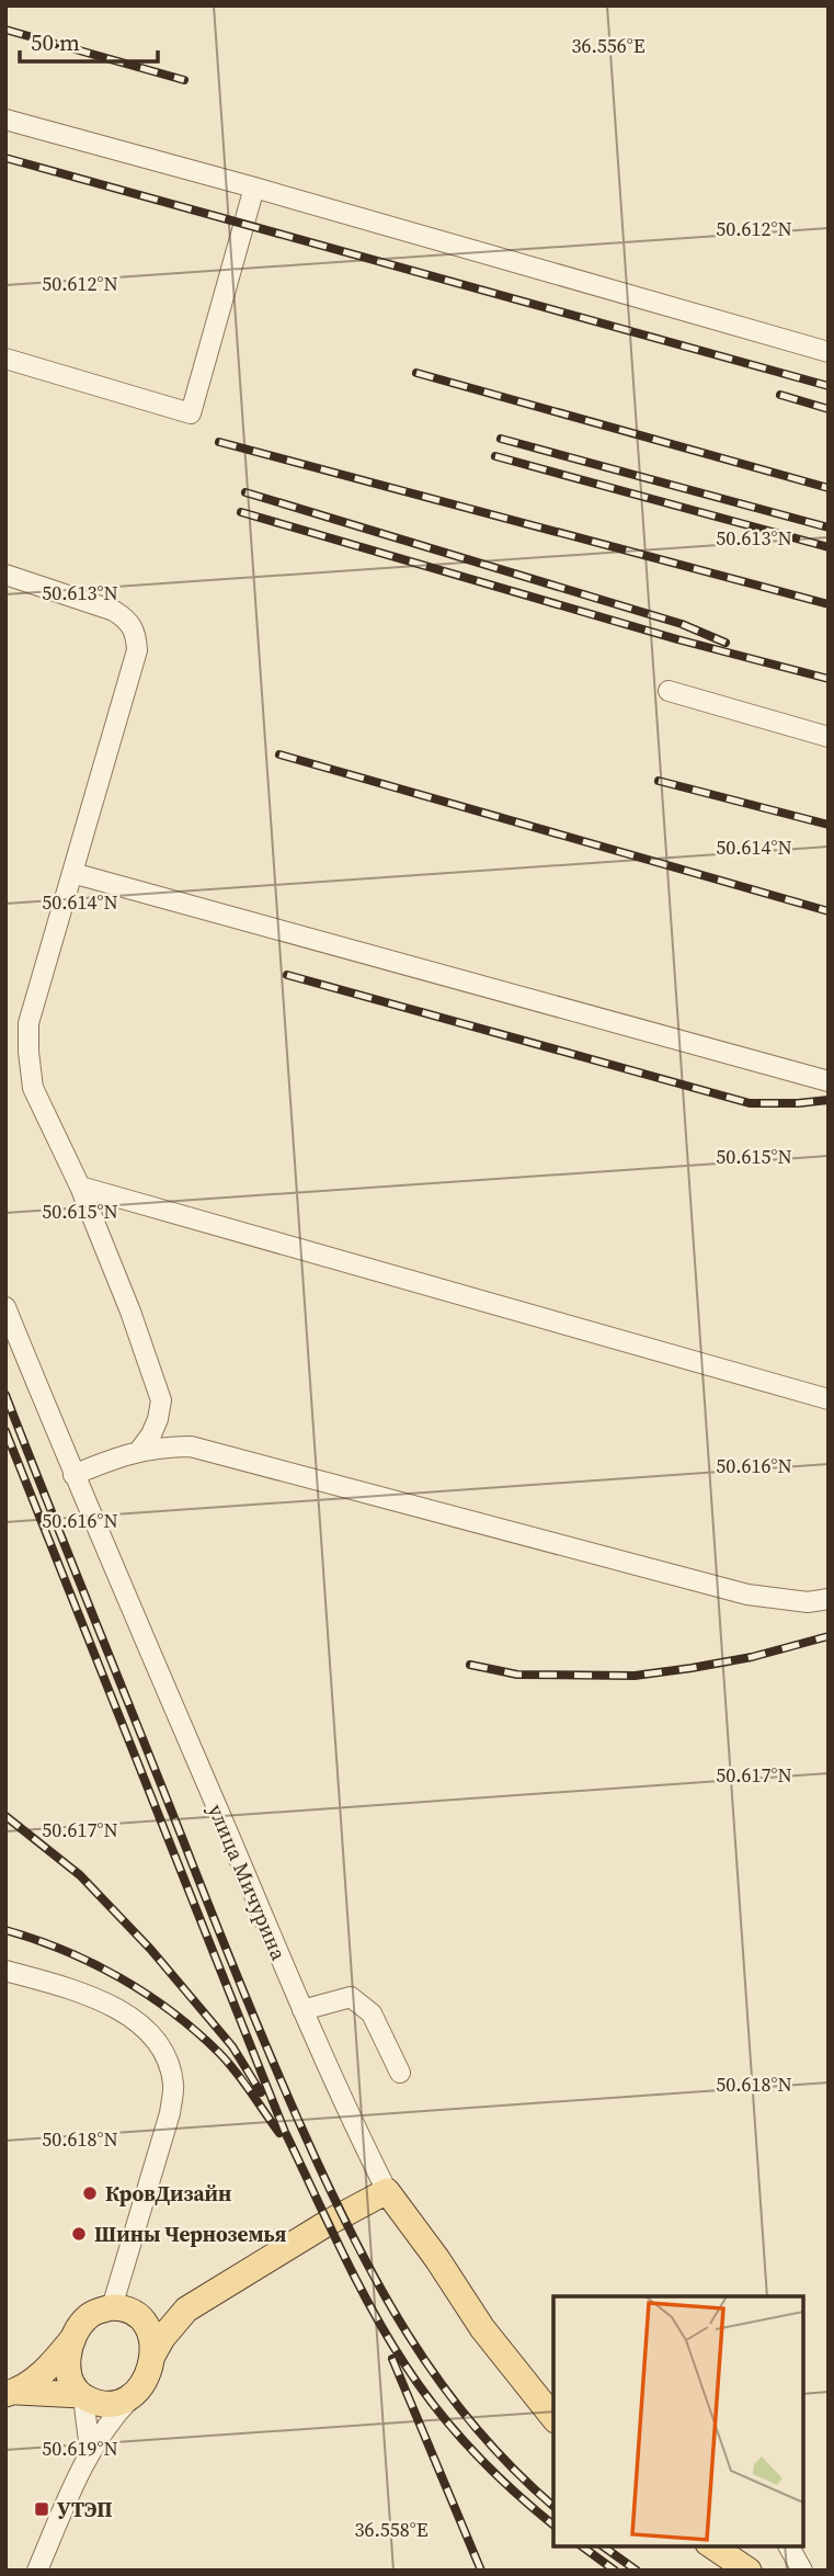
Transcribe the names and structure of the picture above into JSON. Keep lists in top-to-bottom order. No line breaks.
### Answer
{"streets":{"main road":["улица Мичурина"]},"places":{"other":["КровДизайн","Шины Черноземья"],"transit":["УТЭП"]},"scale_bar":"50 m","coordinates":["36.556°E","50.612°N","50.613°N","50.614°N","50.615°N","50.616°N","50.617°N","50.618°N","50.619°N","36.558°E"]}
